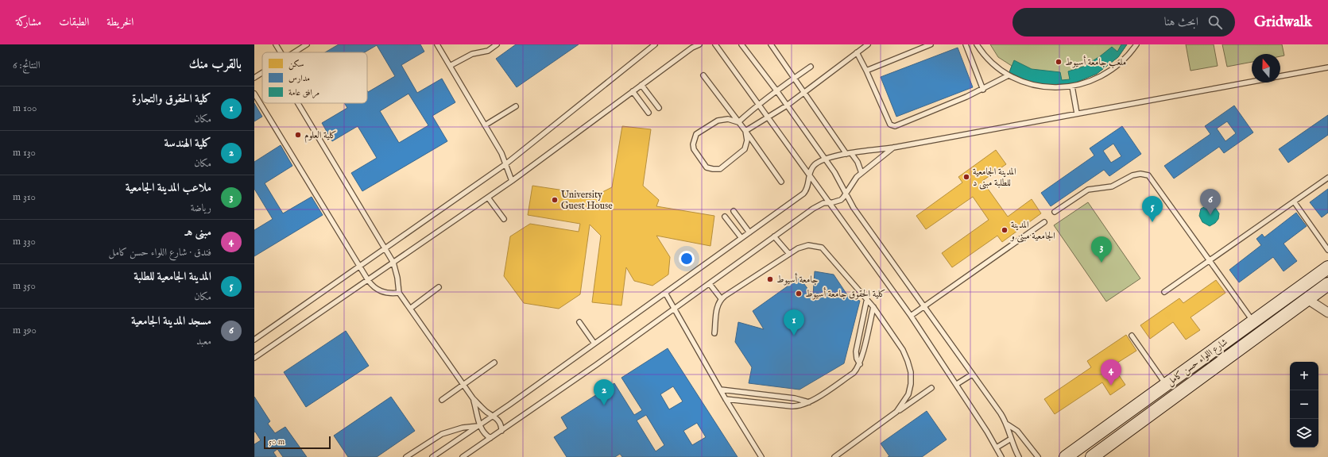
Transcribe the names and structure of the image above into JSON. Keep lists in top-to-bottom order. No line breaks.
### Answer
{"streets":{"main road":["شارع اللواء حسن كامل"]},"places":["ملعب جامعة أسيوط","كلية العلوم","المدينة الجامعية للطلبة مبنى د","University Guest House","المدينة الجامعية مبنى و","جامعة أسيوط","كلية الحقوق جامعة أسيوط"],"legend":["سكن","مدارس","مرافق عامة"],"scale_bar":"50 m","north":"top","page":{"header":"Gridwalk","search":"ابحث هنا","nav":["الخريطة","الطبقات","مشاركة"],"heading":["بالقرب منك","النتائج: 6"],"list":[{"mark":"1","name":"كلية الحقوق والتجارة","note":"مكان","value":"100 m"},{"mark":"2","name":"كلية الهندسة","note":"مكان","value":"130 m"},{"mark":"3","name":"ملاعب المدينة الجامعية","note":"رياضة","value":"310 m"},{"mark":"4","name":"مبنى هـ","note":"فندق · شارع اللواء حسن كامل","value":"330 m"},{"mark":"5","name":"المدينة الجامعية للطلبة","note":"مكان","value":"350 m"},{"mark":"6","name":"مسجد المدينة الجامعية","note":"معبد","value":"390 m"}],"pins":["6","5","3","1","4","2"],"map_buttons":["+","−"],"scale":"50 m"}}
